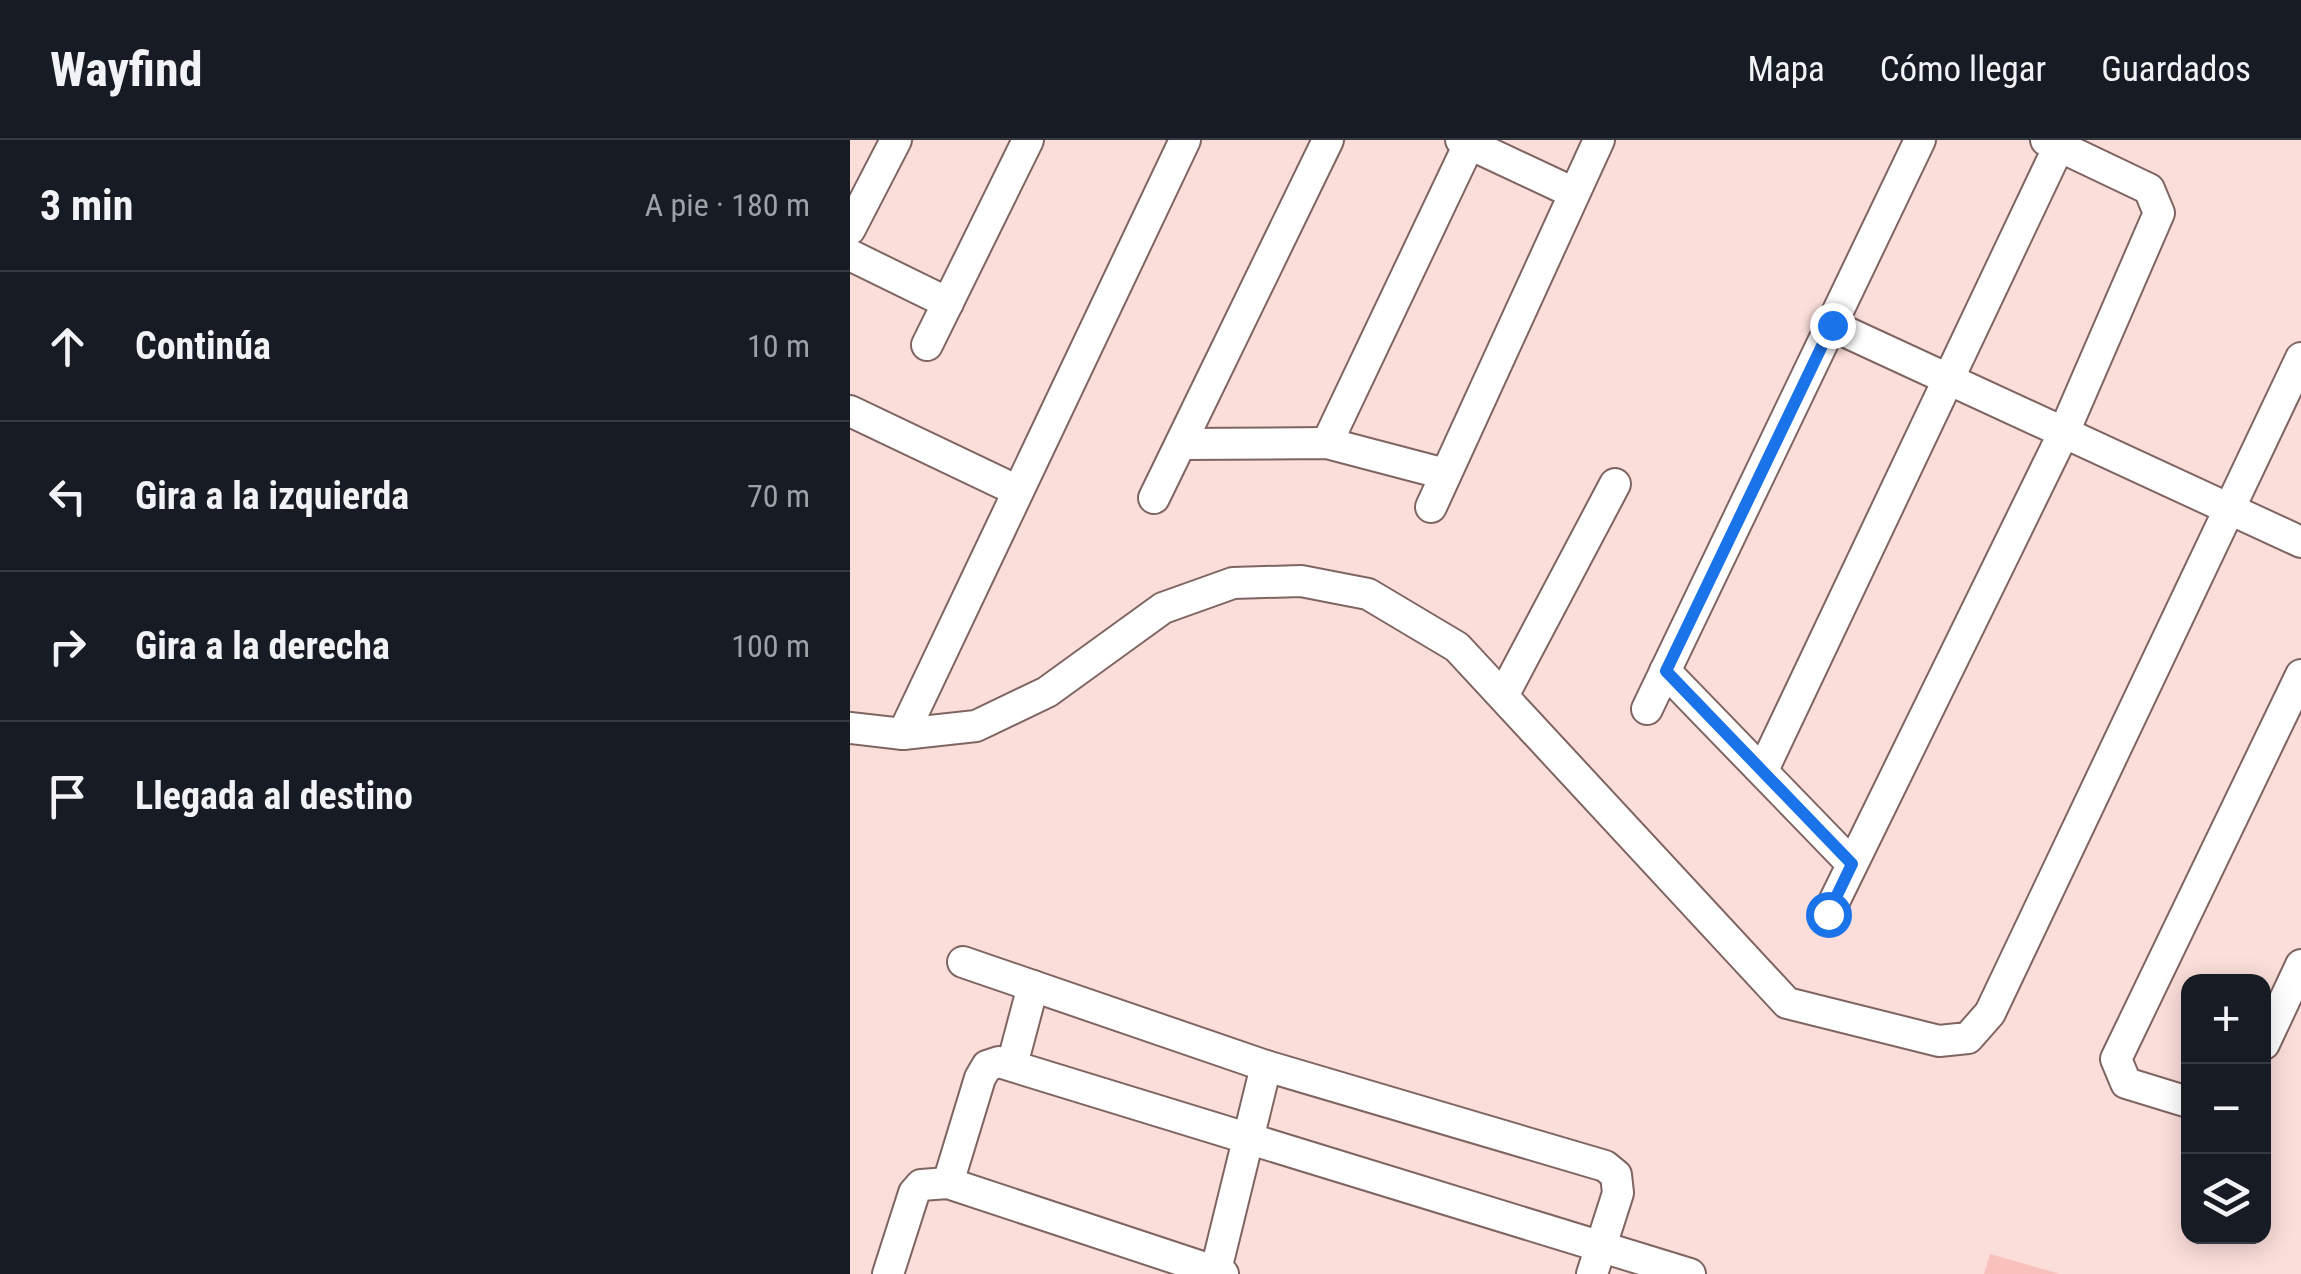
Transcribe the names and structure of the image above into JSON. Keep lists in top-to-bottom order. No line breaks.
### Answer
{"page":{"header":"Wayfind","nav":["Mapa","Cómo llegar","Guardados"],"heading":["3 min","A pie · 180 m"],"list":[["Continúa","10 m"],["Gira a la izquierda","70 m"],["Gira a la derecha","100 m"],"Llegada al destino"],"map_buttons":["+","−"]}}
